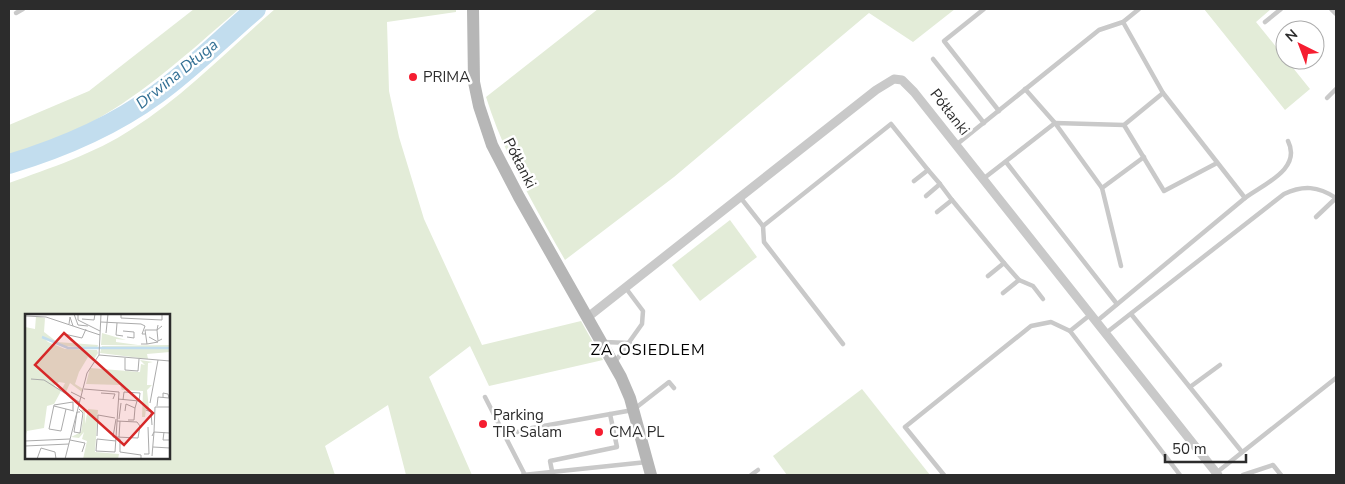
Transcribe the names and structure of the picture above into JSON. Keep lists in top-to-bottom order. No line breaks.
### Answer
{"streets":{"street":["Półłanki"]},"districts":["ZA OSIEDLEM"],"water":["Drwina Długa"],"places":["PRIMA","Parking TIR Salam","CMA PL"],"scale_bar":"50 m","north":"top left"}
